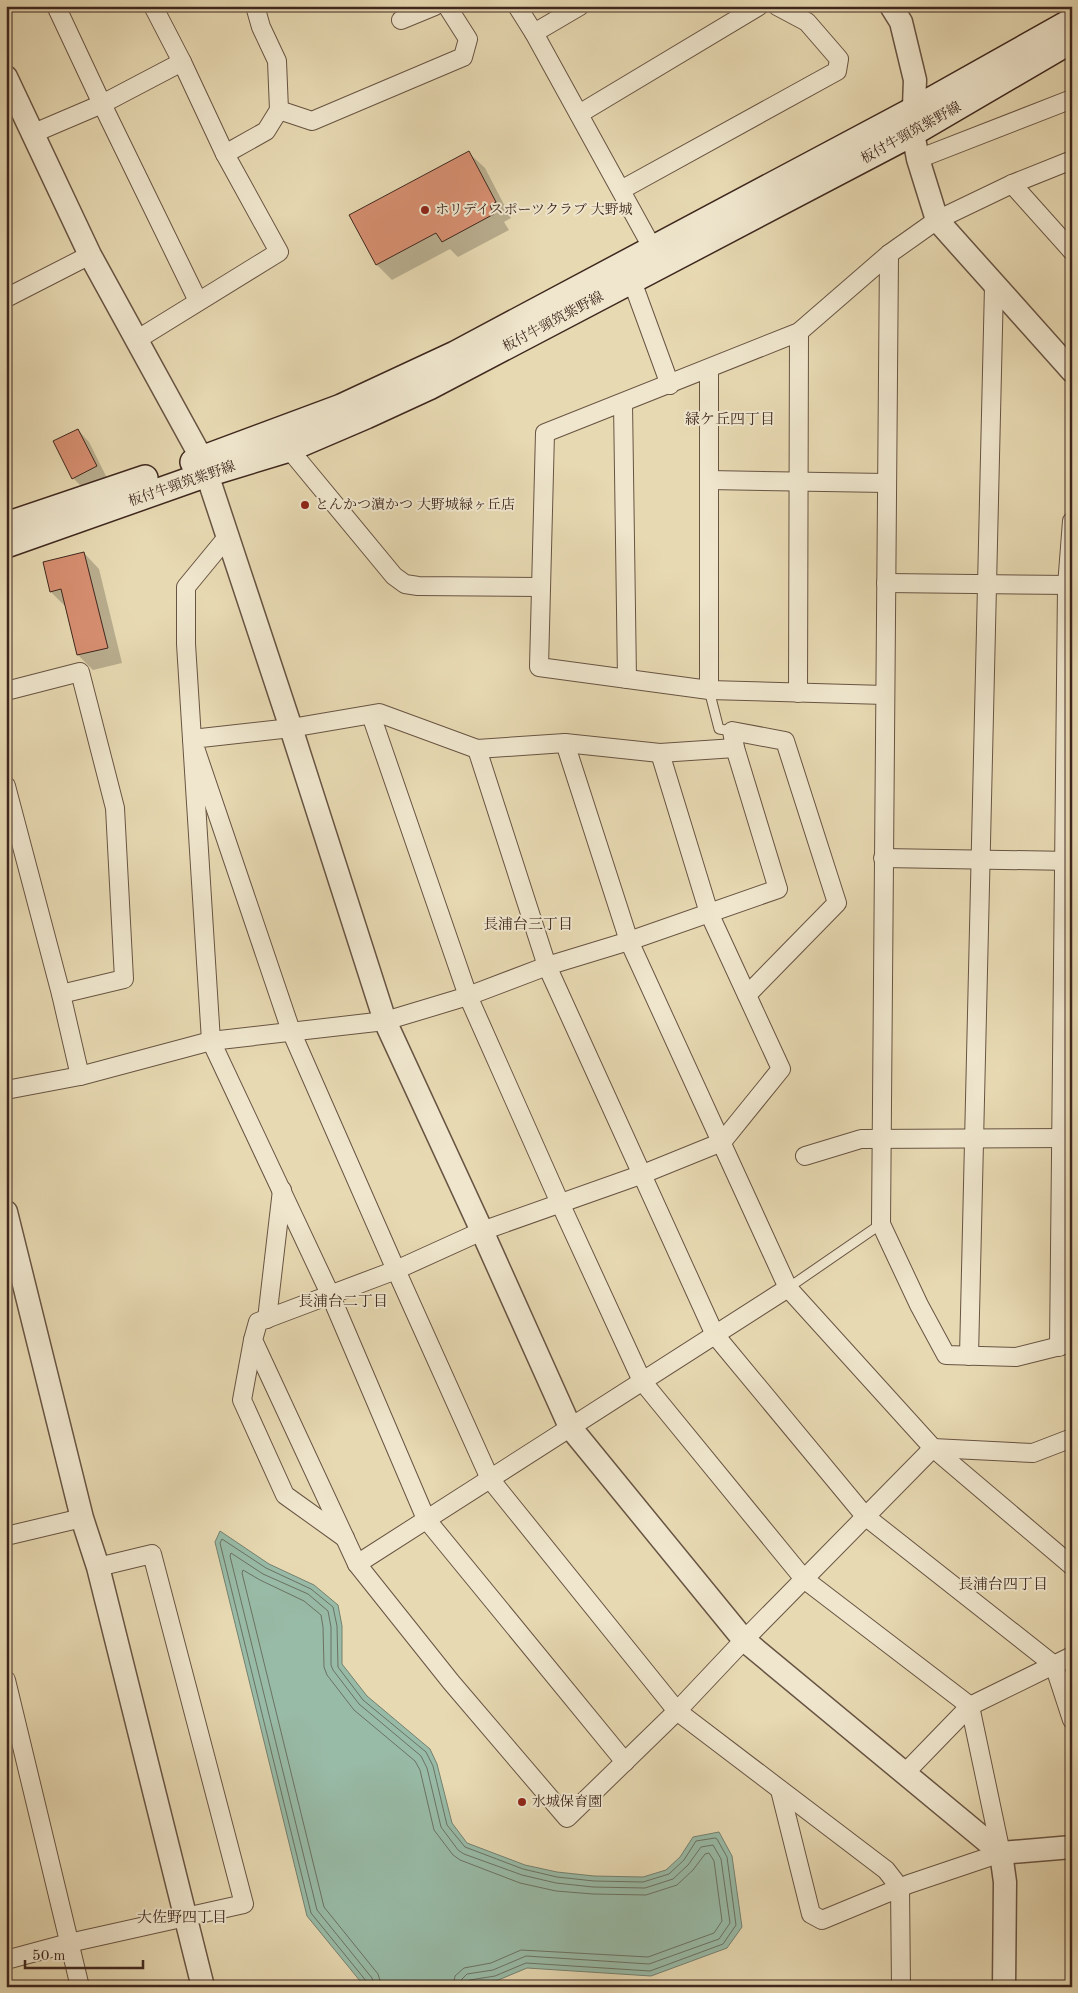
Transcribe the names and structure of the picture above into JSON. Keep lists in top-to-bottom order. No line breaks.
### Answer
{"streets":{"main road":["板付牛頸筑紫野線"]},"districts":["緑ケ丘四丁目","長浦台三丁目","長浦台二丁目","長浦台四丁目","大佐野四丁目"],"places":["ホリデイスポーツクラブ 大野城","とんかつ濵かつ 大野城緑ヶ丘店","水城保育園"],"scale_bar":"50 m"}
